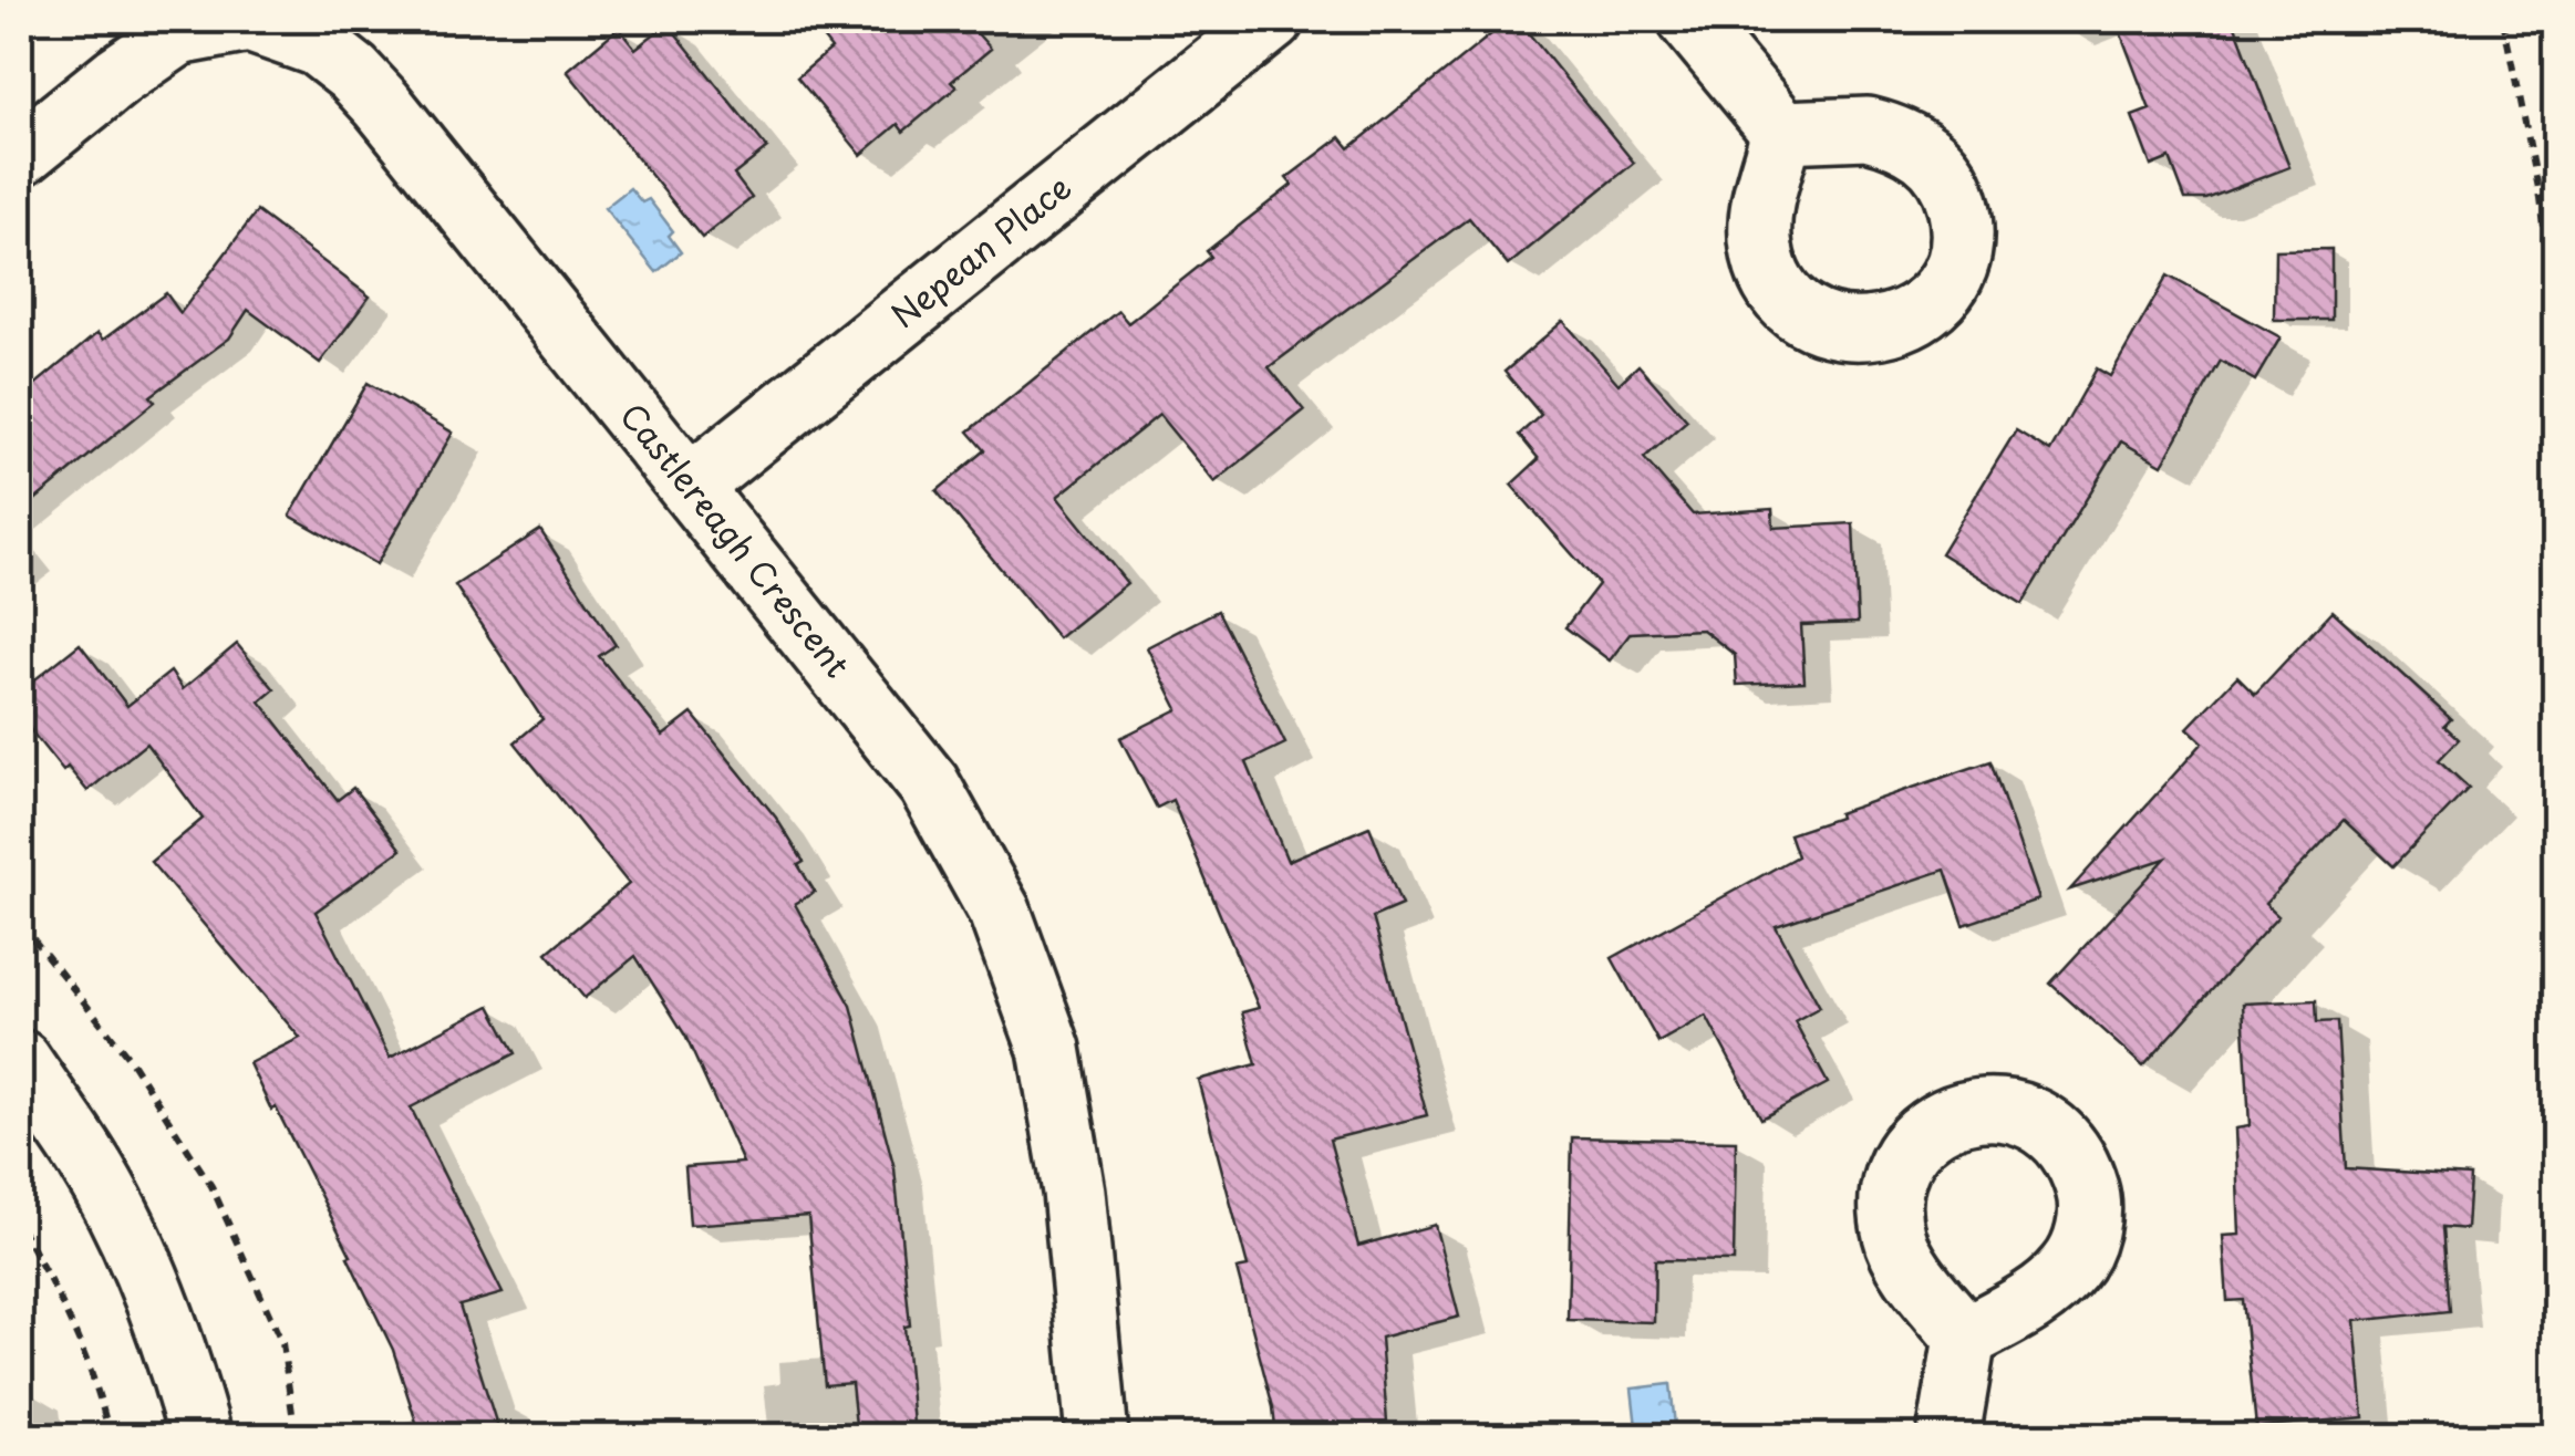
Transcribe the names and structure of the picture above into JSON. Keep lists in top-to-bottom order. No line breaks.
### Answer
{"streets":{"street":["Nepean Place","Castlereagh Crescent"]},"crossings":[["Nepean Place","Castlereagh Crescent"]]}
